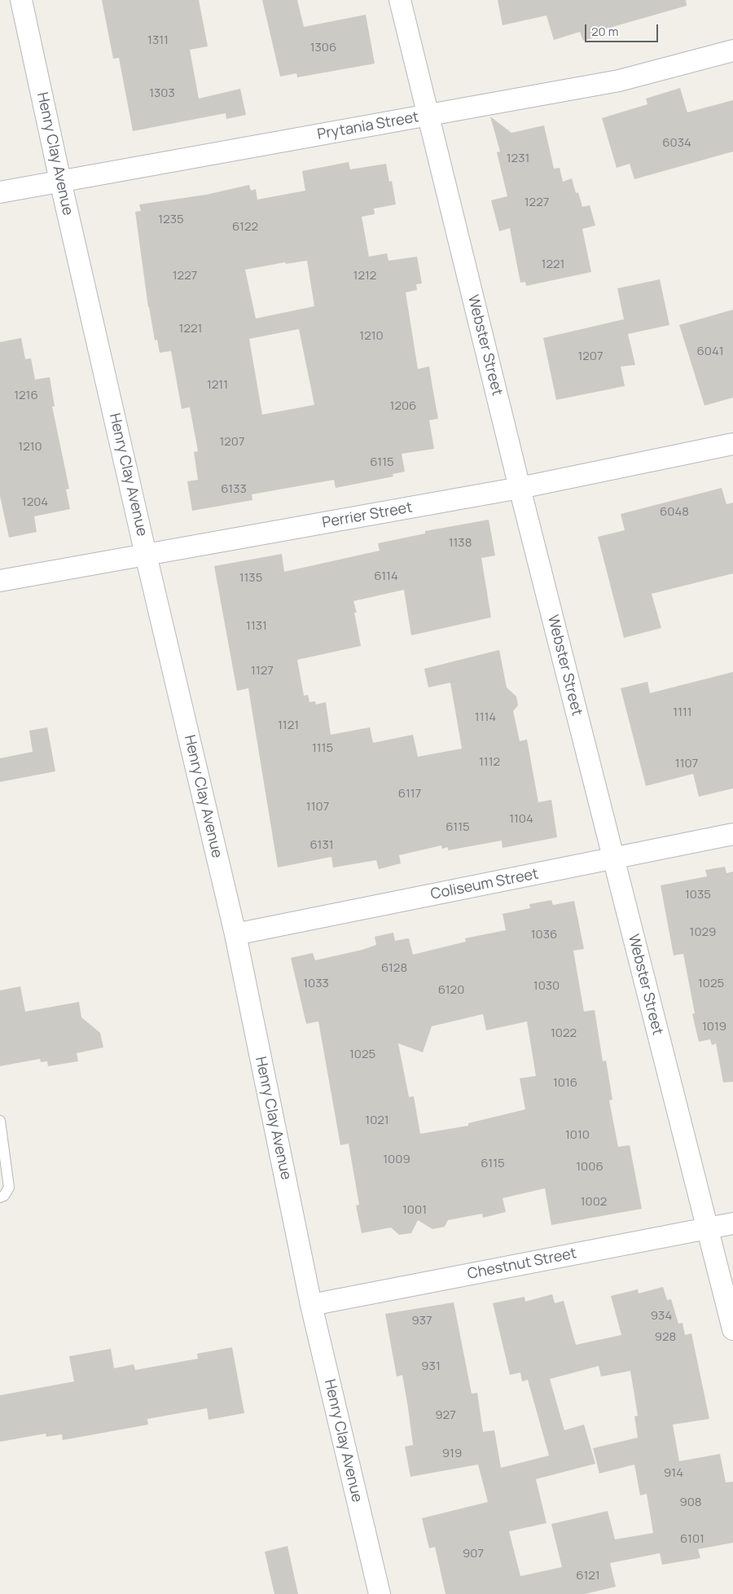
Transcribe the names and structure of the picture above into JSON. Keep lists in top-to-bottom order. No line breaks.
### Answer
{"streets":{"street":["Prytania Street","Henry Clay Avenue","Webster Street","Perrier Street","Coliseum Street","Chestnut Street"]},"crossings":[["Prytania Street","Henry Clay Avenue"],["Prytania Street","Webster Street"],["Henry Clay Avenue","Perrier Street"],["Henry Clay Avenue","Coliseum Street"],["Henry Clay Avenue","Chestnut Street"],["Webster Street","Perrier Street"],["Webster Street","Coliseum Street"],["Webster Street","Chestnut Street"]],"house_numbers":["1311","1306","1303","6034","1231","1227","1235","6122","1221","1227","1212","1221","1210","6041","1207","1211","1216","1206","1207","1210","6115","6133","1204","6048","1138","6114","1135","1131","1127","1111","1114","1121","1115","1112","1107","6117","1107","1104","6115","6131","1035","1029","1036","6128","1033","1025","1030","6120","1019","1022","1025","1016","1021","1010","1009","6115","1006","1002","1001","934","937","928","931","927","919","914","908","6101","907","6121"],"scale_bar":"20 m"}
